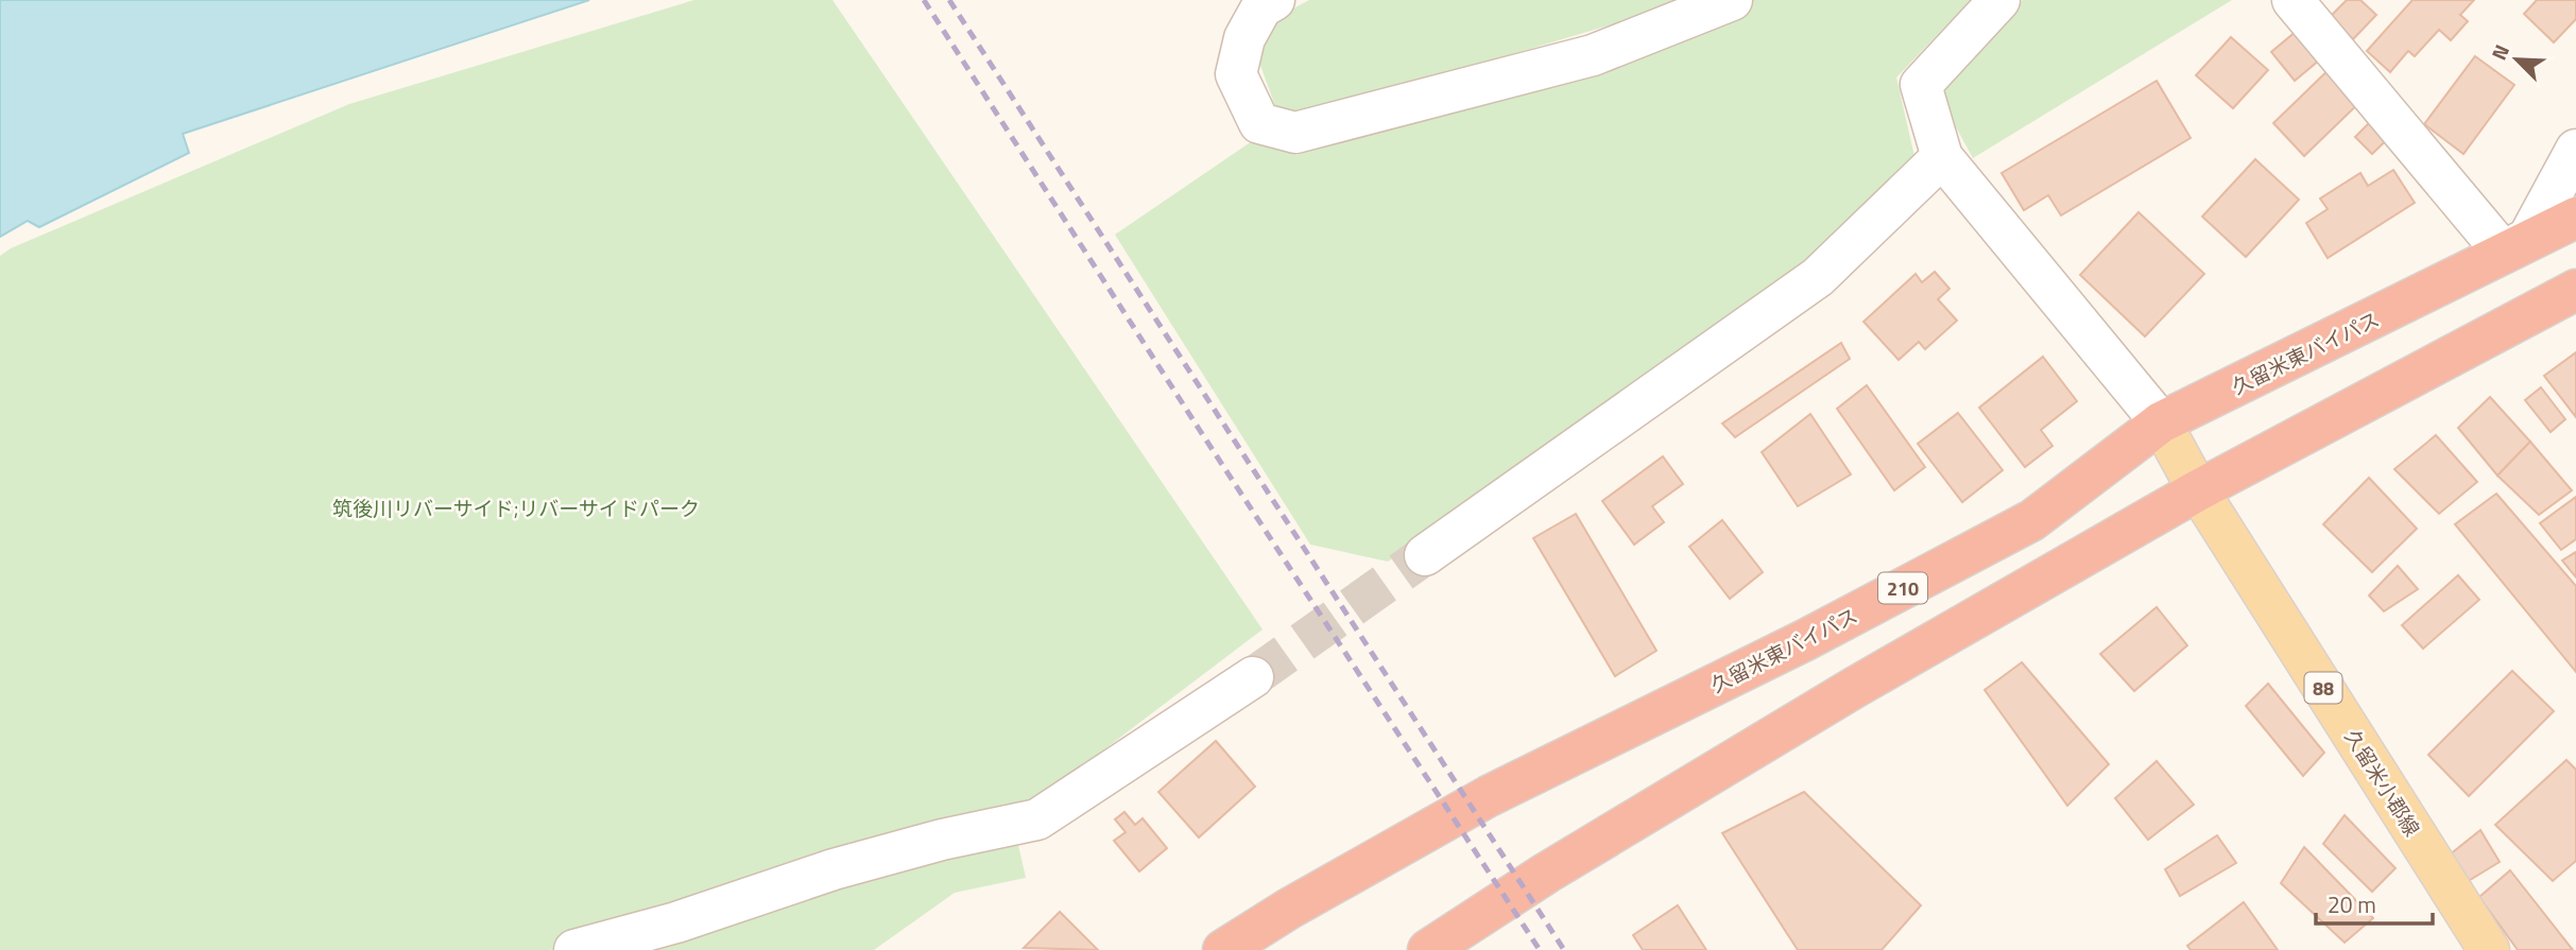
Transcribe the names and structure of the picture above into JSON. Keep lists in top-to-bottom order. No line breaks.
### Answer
{"streets":{"highway":["久留米東バイパス","210"],"main road":["88","久留米小郡線"]},"crossings":[["久留米東バイパス","久留米小郡線"]],"parks":["筑後川リバーサイド;リバーサイドパーク"],"scale_bar":"20 m","north":"top left"}
